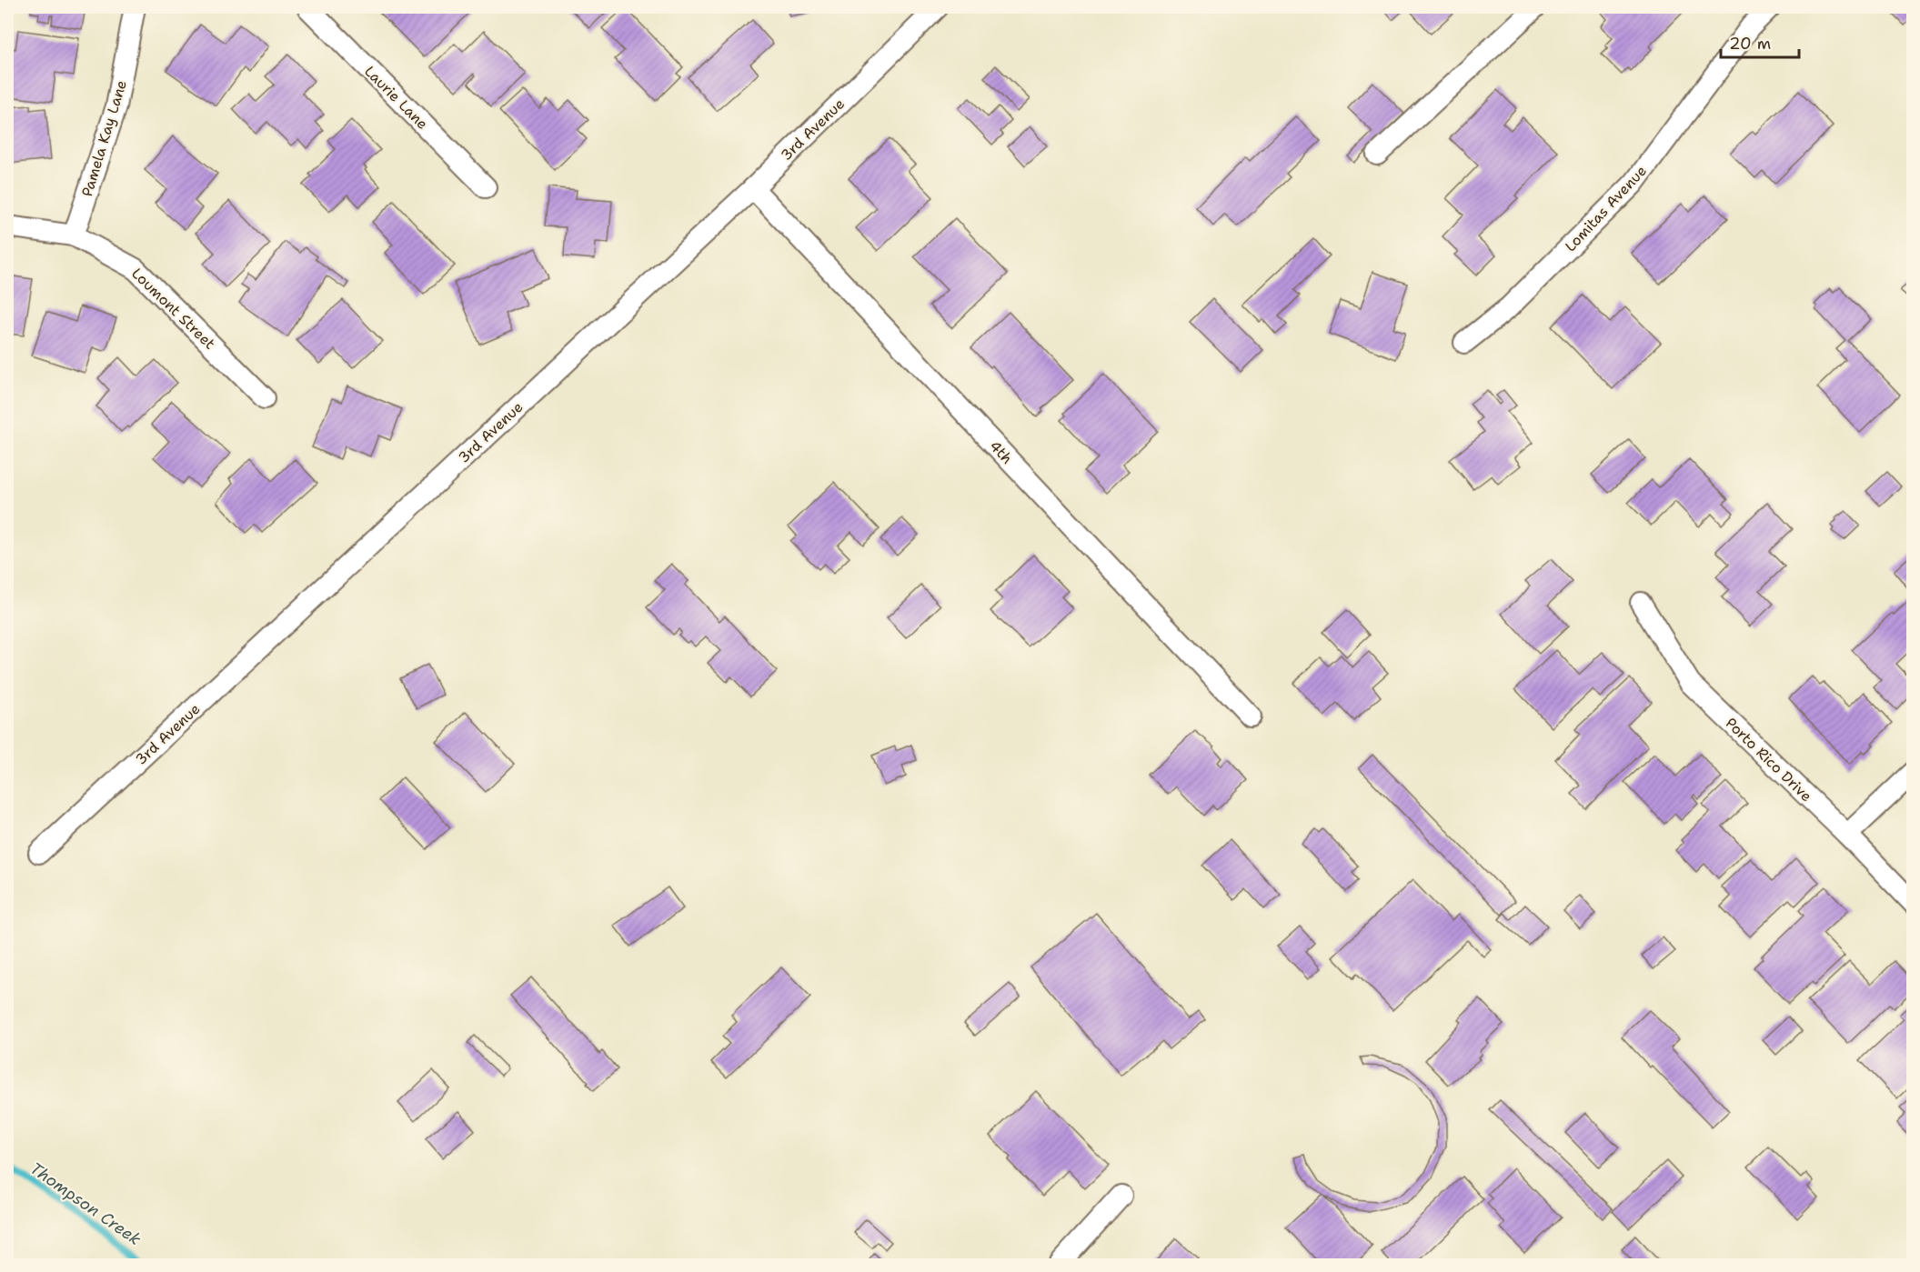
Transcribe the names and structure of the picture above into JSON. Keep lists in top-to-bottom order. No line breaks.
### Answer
{"streets":{"street":["Laurie Lane","3rd Avenue","Pamela Kay Lane","Lomitas Avenue","Loumont Street","4th","Porto Rico Drive"]},"crossings":[["3rd Avenue","4th"],["Pamela Kay Lane","Loumont Street"]],"water":["Thompson Creek"],"scale_bar":"20 m"}
